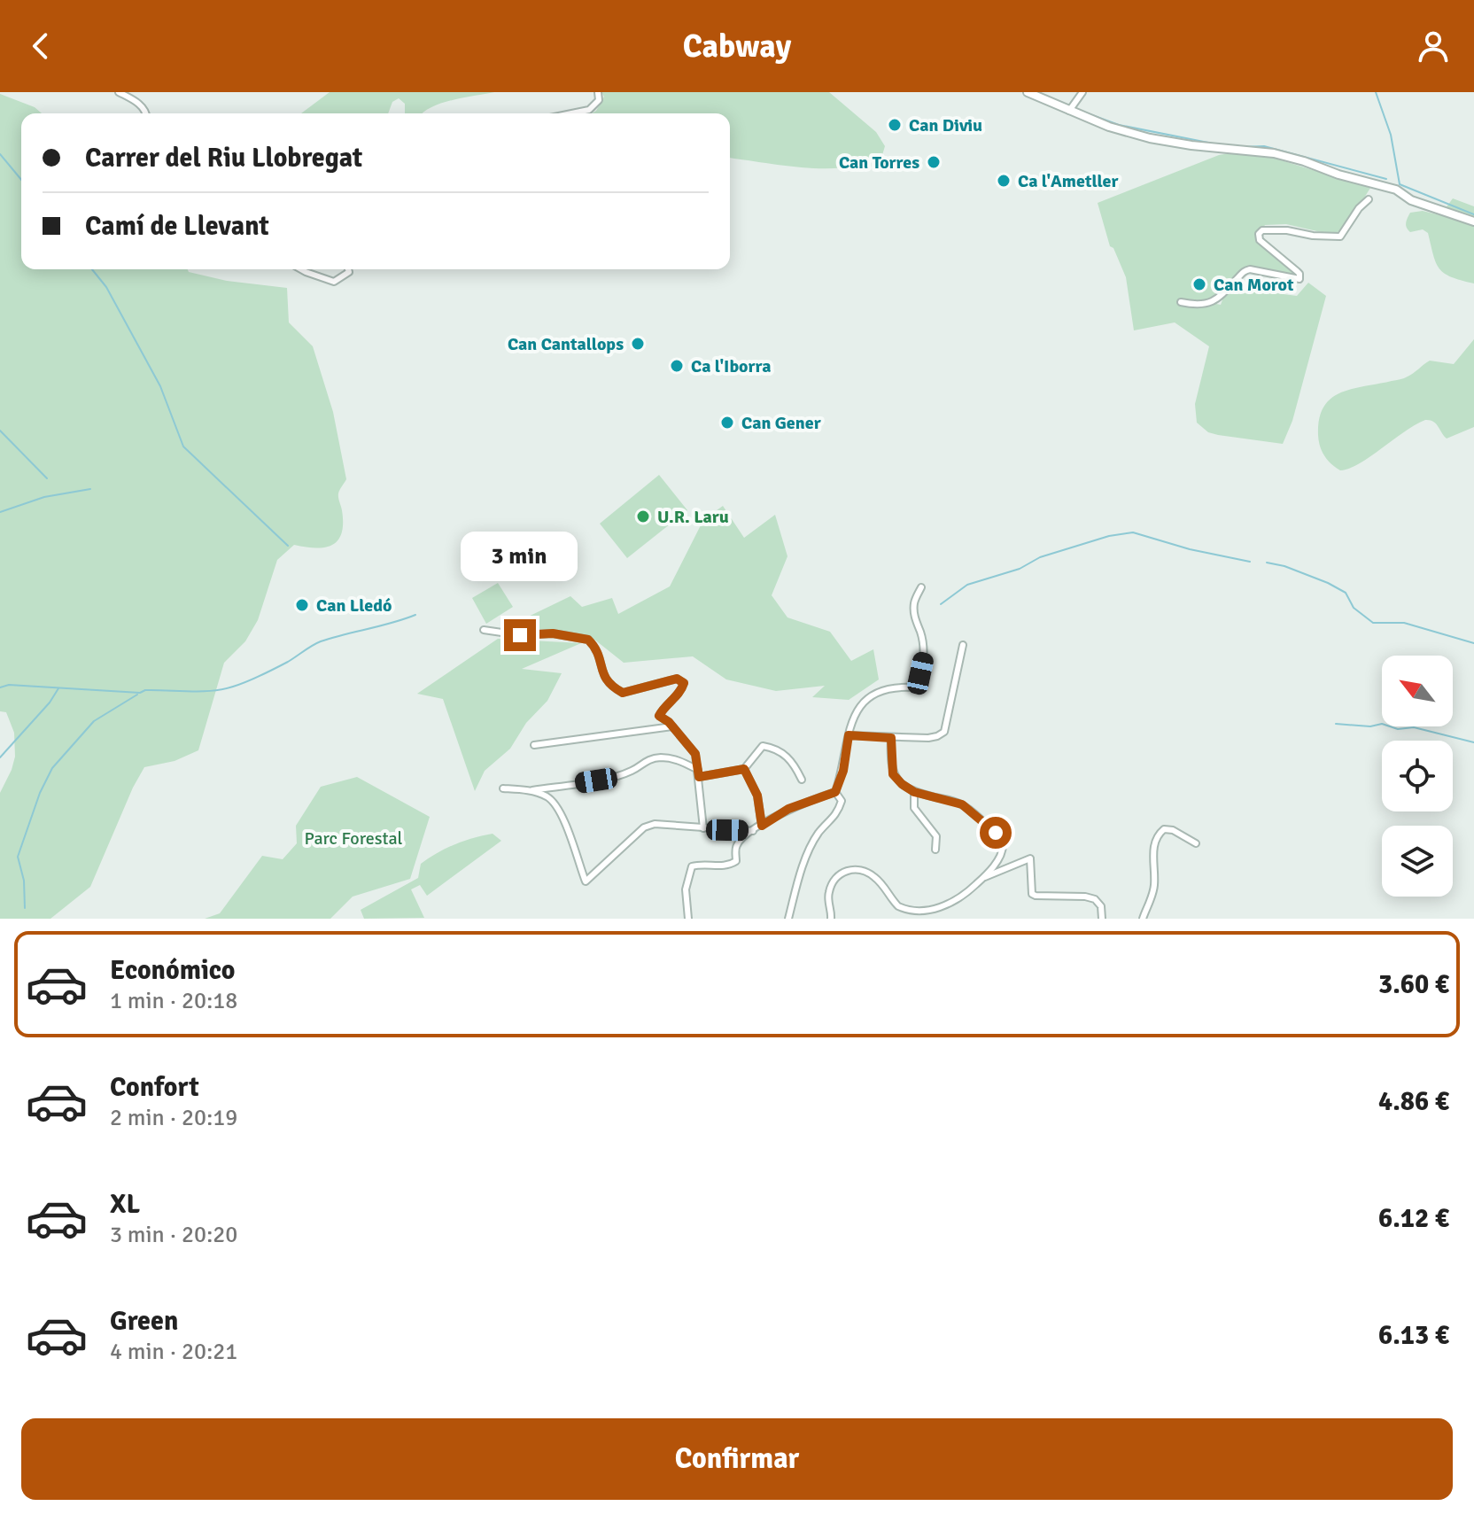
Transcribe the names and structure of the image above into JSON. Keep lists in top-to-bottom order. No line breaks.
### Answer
{"parks":["Parc Forestal"],"places":["Can Diviu","Can Torres","Ca l'Ametller","Can Morot","Can Cantallops","Ca l'Iborra","Can Gener","U.R. Laru","Can Lledó"],"north":"top left","page":{"header":"Cabway","banner":["Carrer del Riu Llobregat","Camí de Llevant"],"bubble":"3 min","list":[{"name":"Económico","note":"1 min · 20:18","value":"3.60 €"},{"name":"Confort","note":"2 min · 20:19","value":"4.86 €"},{"name":"XL","note":"3 min · 20:20","value":"6.12 €"},{"name":"Green","note":"4 min · 20:21","value":"6.13 €"}],"buttons":"Confirmar"}}
